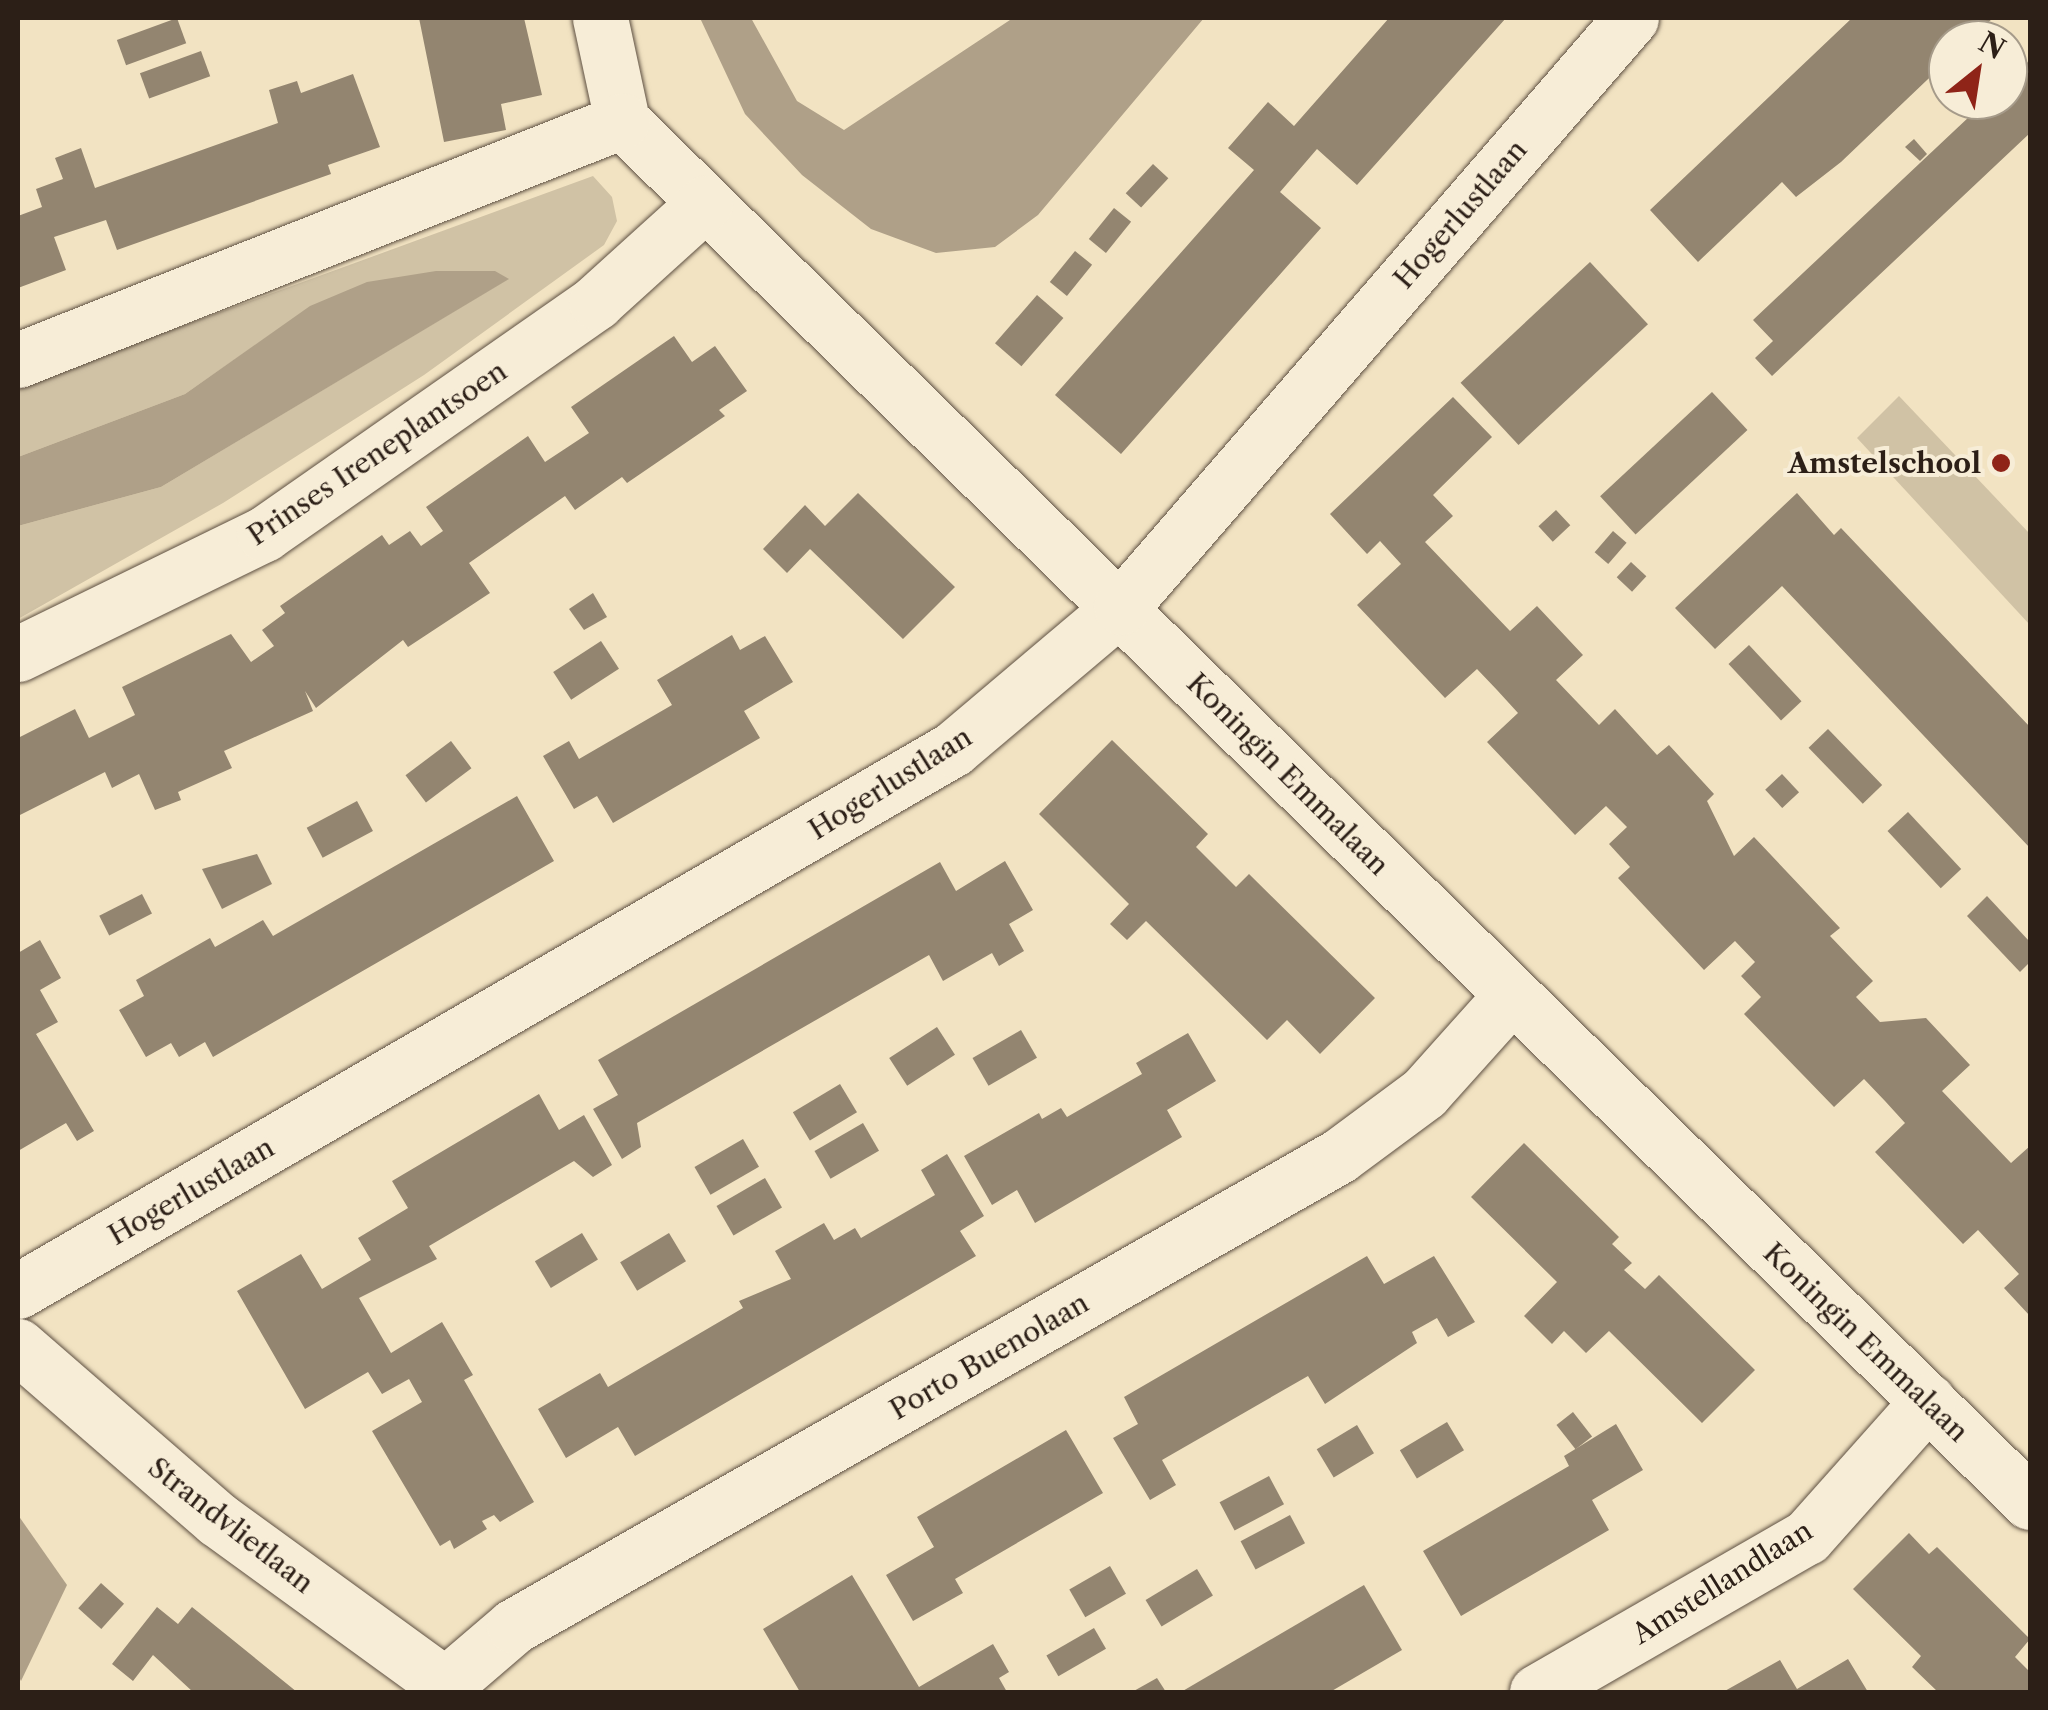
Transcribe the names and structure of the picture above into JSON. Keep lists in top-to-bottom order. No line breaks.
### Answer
{"streets":{"street":["Hogerlustlaan","Prinses Ireneplantsoen","Koningin Emmalaan","Porto Buenolaan","Strandvlietlaan","Amstellandlaan"]},"crossings":[["Hogerlustlaan","Koningin Emmalaan"],["Prinses Ireneplantsoen","Koningin Emmalaan"],["Koningin Emmalaan","Porto Buenolaan"],["Koningin Emmalaan","Amstellandlaan"],["Porto Buenolaan","Strandvlietlaan"]],"places":["Amstelschool"],"north":"top right"}
